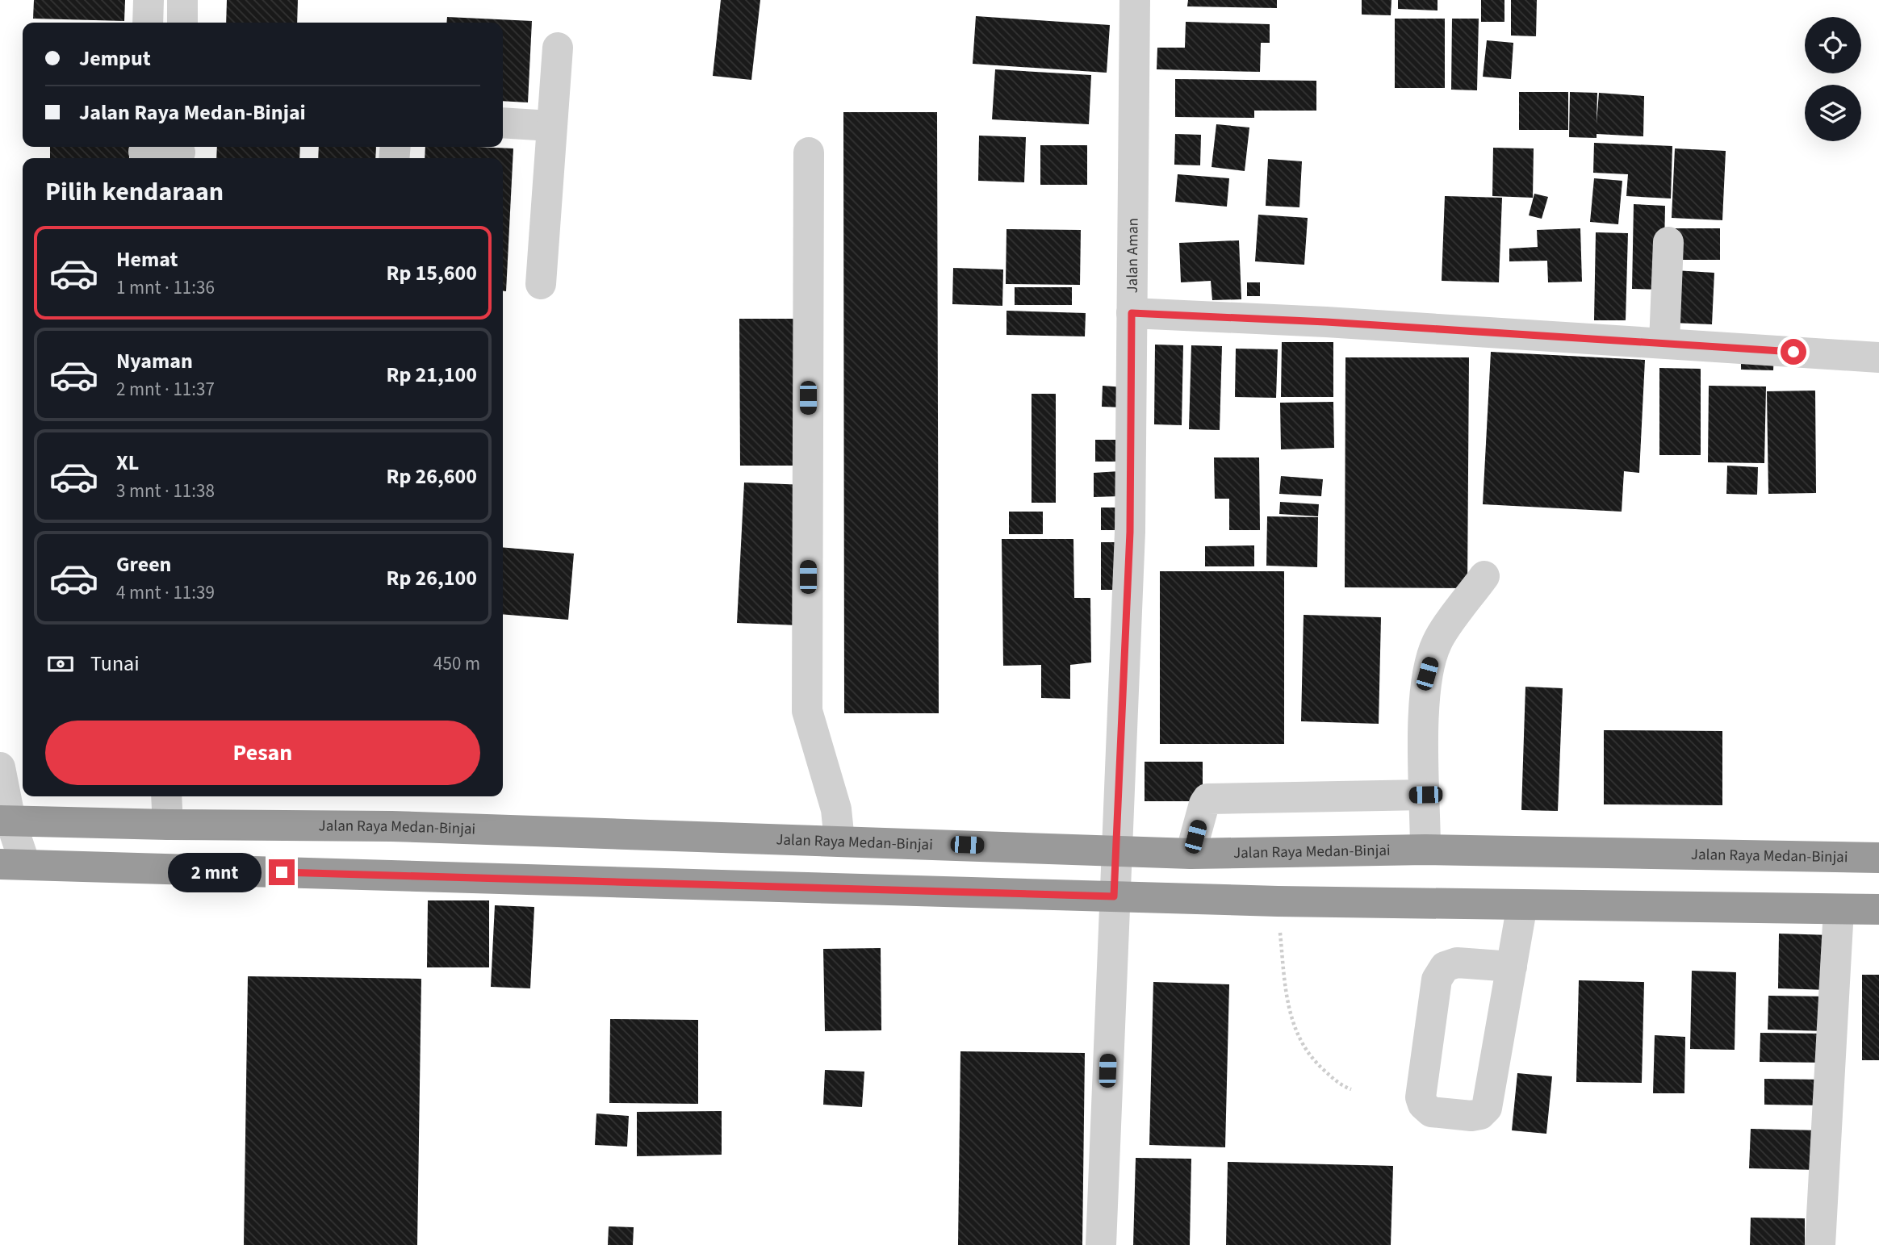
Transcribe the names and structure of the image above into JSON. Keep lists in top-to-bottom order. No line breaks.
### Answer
{"streets":{"highway":["Jalan Raya Medan-Binjai"],"street":["Jalan Aman"]},"crossings":[["Jalan Aman","Jalan Raya Medan-Binjai"]],"page":{"banner":["Jemput","Jalan Raya Medan-Binjai"],"heading":"Pilih kendaraan","list":[{"name":"Hemat","note":"1 mnt · 11:36","value":"Rp 15,600"},{"name":"Nyaman","note":"2 mnt · 11:37","value":"Rp 21,100"},{"name":"XL","note":"3 mnt · 11:38","value":"Rp 26,600"},{"name":"Green","note":"4 mnt · 11:39","value":"Rp 26,100"}],"pay":["Tunai","450 m"],"buttons":"Pesan","bubble":"2 mnt"}}
